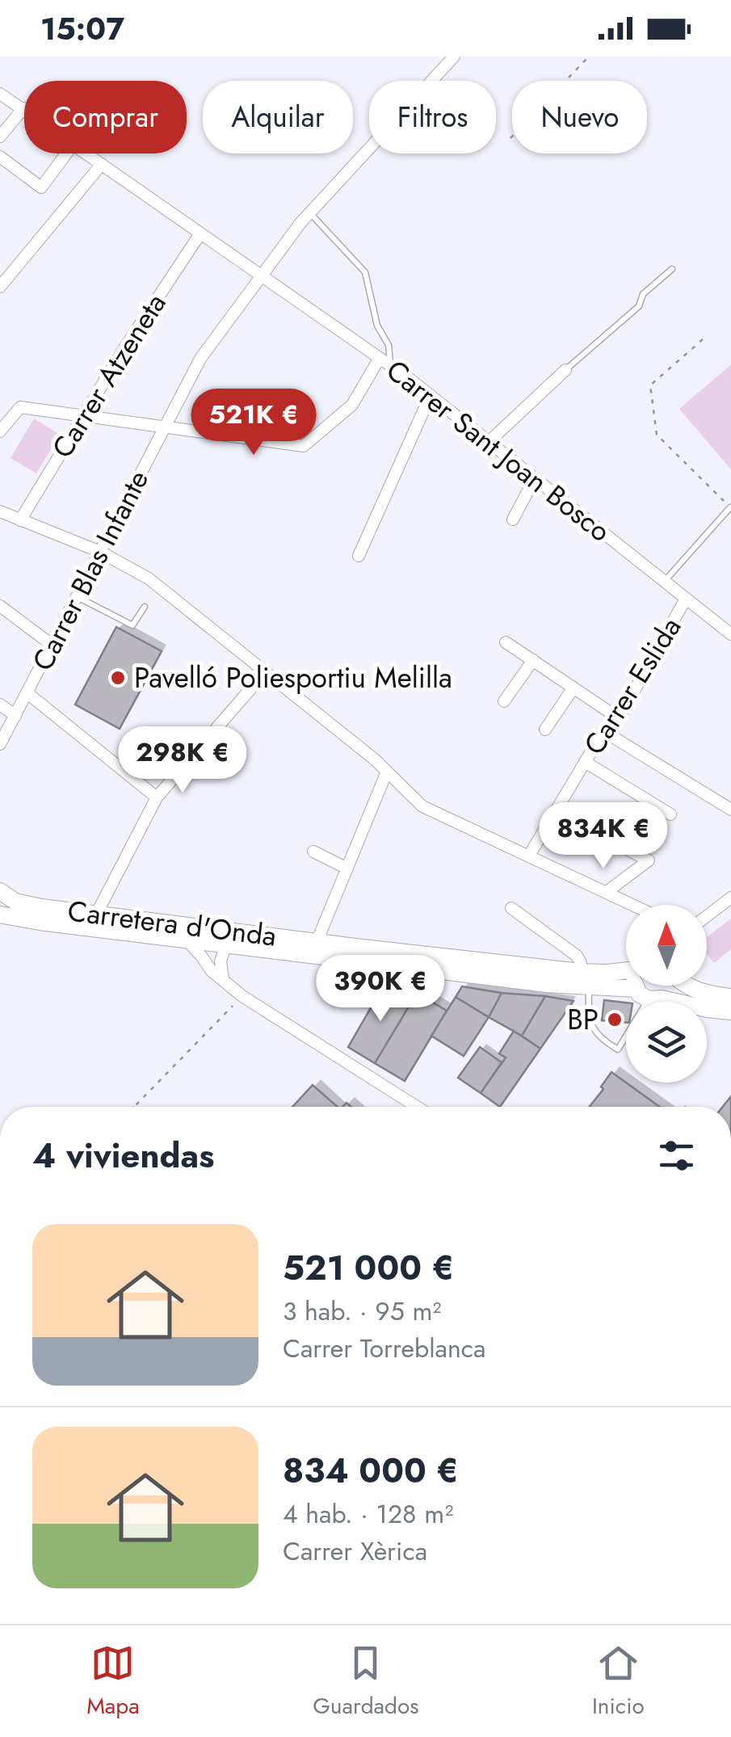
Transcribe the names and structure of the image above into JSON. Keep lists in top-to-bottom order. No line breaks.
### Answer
{"streets":{"main road":["Carretera d'Onda"],"street":["Carrer Atzeneta","Carrer Sant Joan Bosco","Carrer Blas Infante","Carrer Eslida"]},"crossings":[["Carrer Atzeneta","Carrer Sant Joan Bosco"],["Carrer Sant Joan Bosco","Carrer Blas Infante"],["Carrer Sant Joan Bosco","Carrer Eslida"]],"places":["Pavelló Poliesportiu Melilla","BP"],"north":"top","page":{"status":"15:07","chip":["Comprar","Alquilar","Filtros","Nuevo"],"price":["521K €","298K €","834K €","390K €"],"heading":"4 viviendas","list":[{"name":"521 000 €","note":"3 hab. · 95 m² · Carrer Torreblanca"},{"name":"834 000 €","note":"4 hab. · 128 m² · Carrer Xèrica"}],"tabs":["Mapa","Guardados","Inicio"]}}
